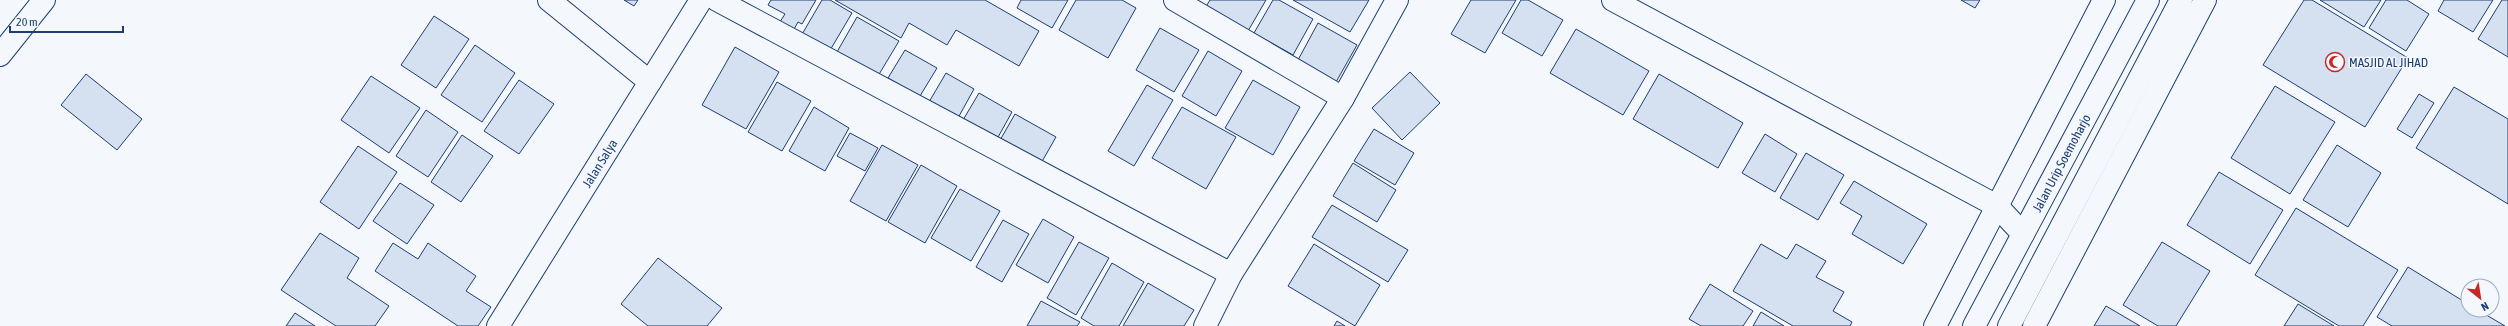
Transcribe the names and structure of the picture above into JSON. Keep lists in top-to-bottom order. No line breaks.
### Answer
{"streets":{"main road":["Jalan Salya","Jalan Urip Soemoharjo"]},"places":{"mosque":["MASJID AL JIHAD"]},"scale_bar":"20 m","north":"bottom right"}
